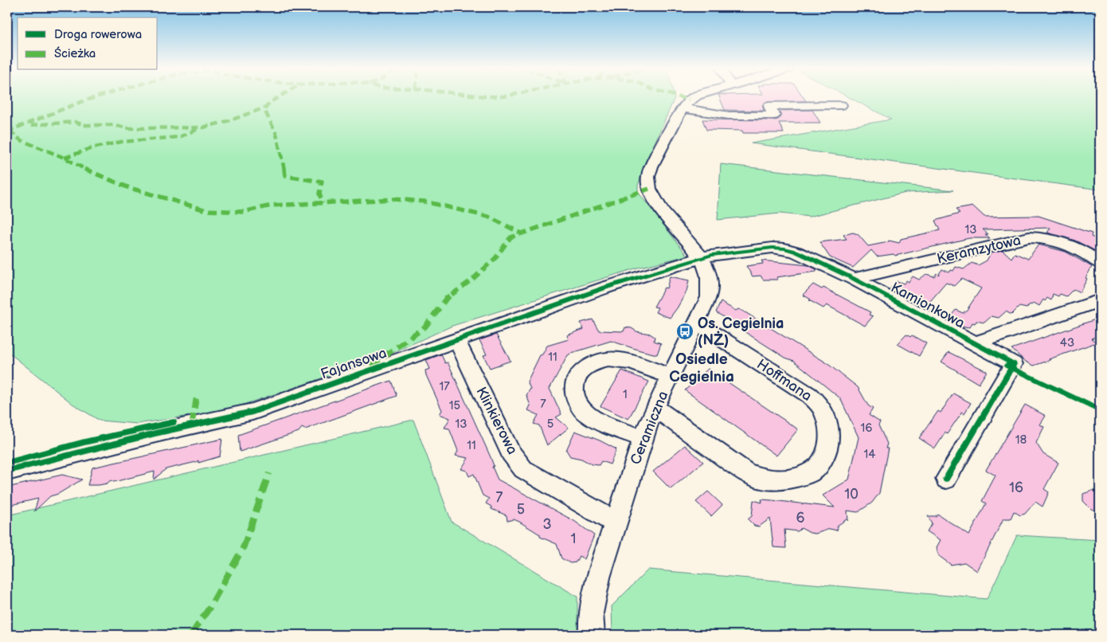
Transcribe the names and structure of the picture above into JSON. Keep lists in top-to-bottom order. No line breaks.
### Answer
{"streets":{"street":["Keramzytowa","Kamionkowa","Fajansowa","Hoffmana","Klinkierowa","Ceramiczna"]},"crossings":[["Keramzytowa","Kamionkowa"],["Kamionkowa","Fajansowa"],["Kamionkowa","Ceramiczna"],["Fajansowa","Klinkierowa"],["Fajansowa","Ceramiczna"],["Hoffmana","Ceramiczna"],["Klinkierowa","Ceramiczna"]],"districts":["Osiedle Cegielnia"],"places":{"bus stop":["Os. Cegielnia (NŻ)"]},"house_numbers":["13","43","11","17","1","7","15","13","5","16","18","11","14","16","10","7","5","6","3","1"],"legend":["Droga rowerowa","Ścieżka"]}
